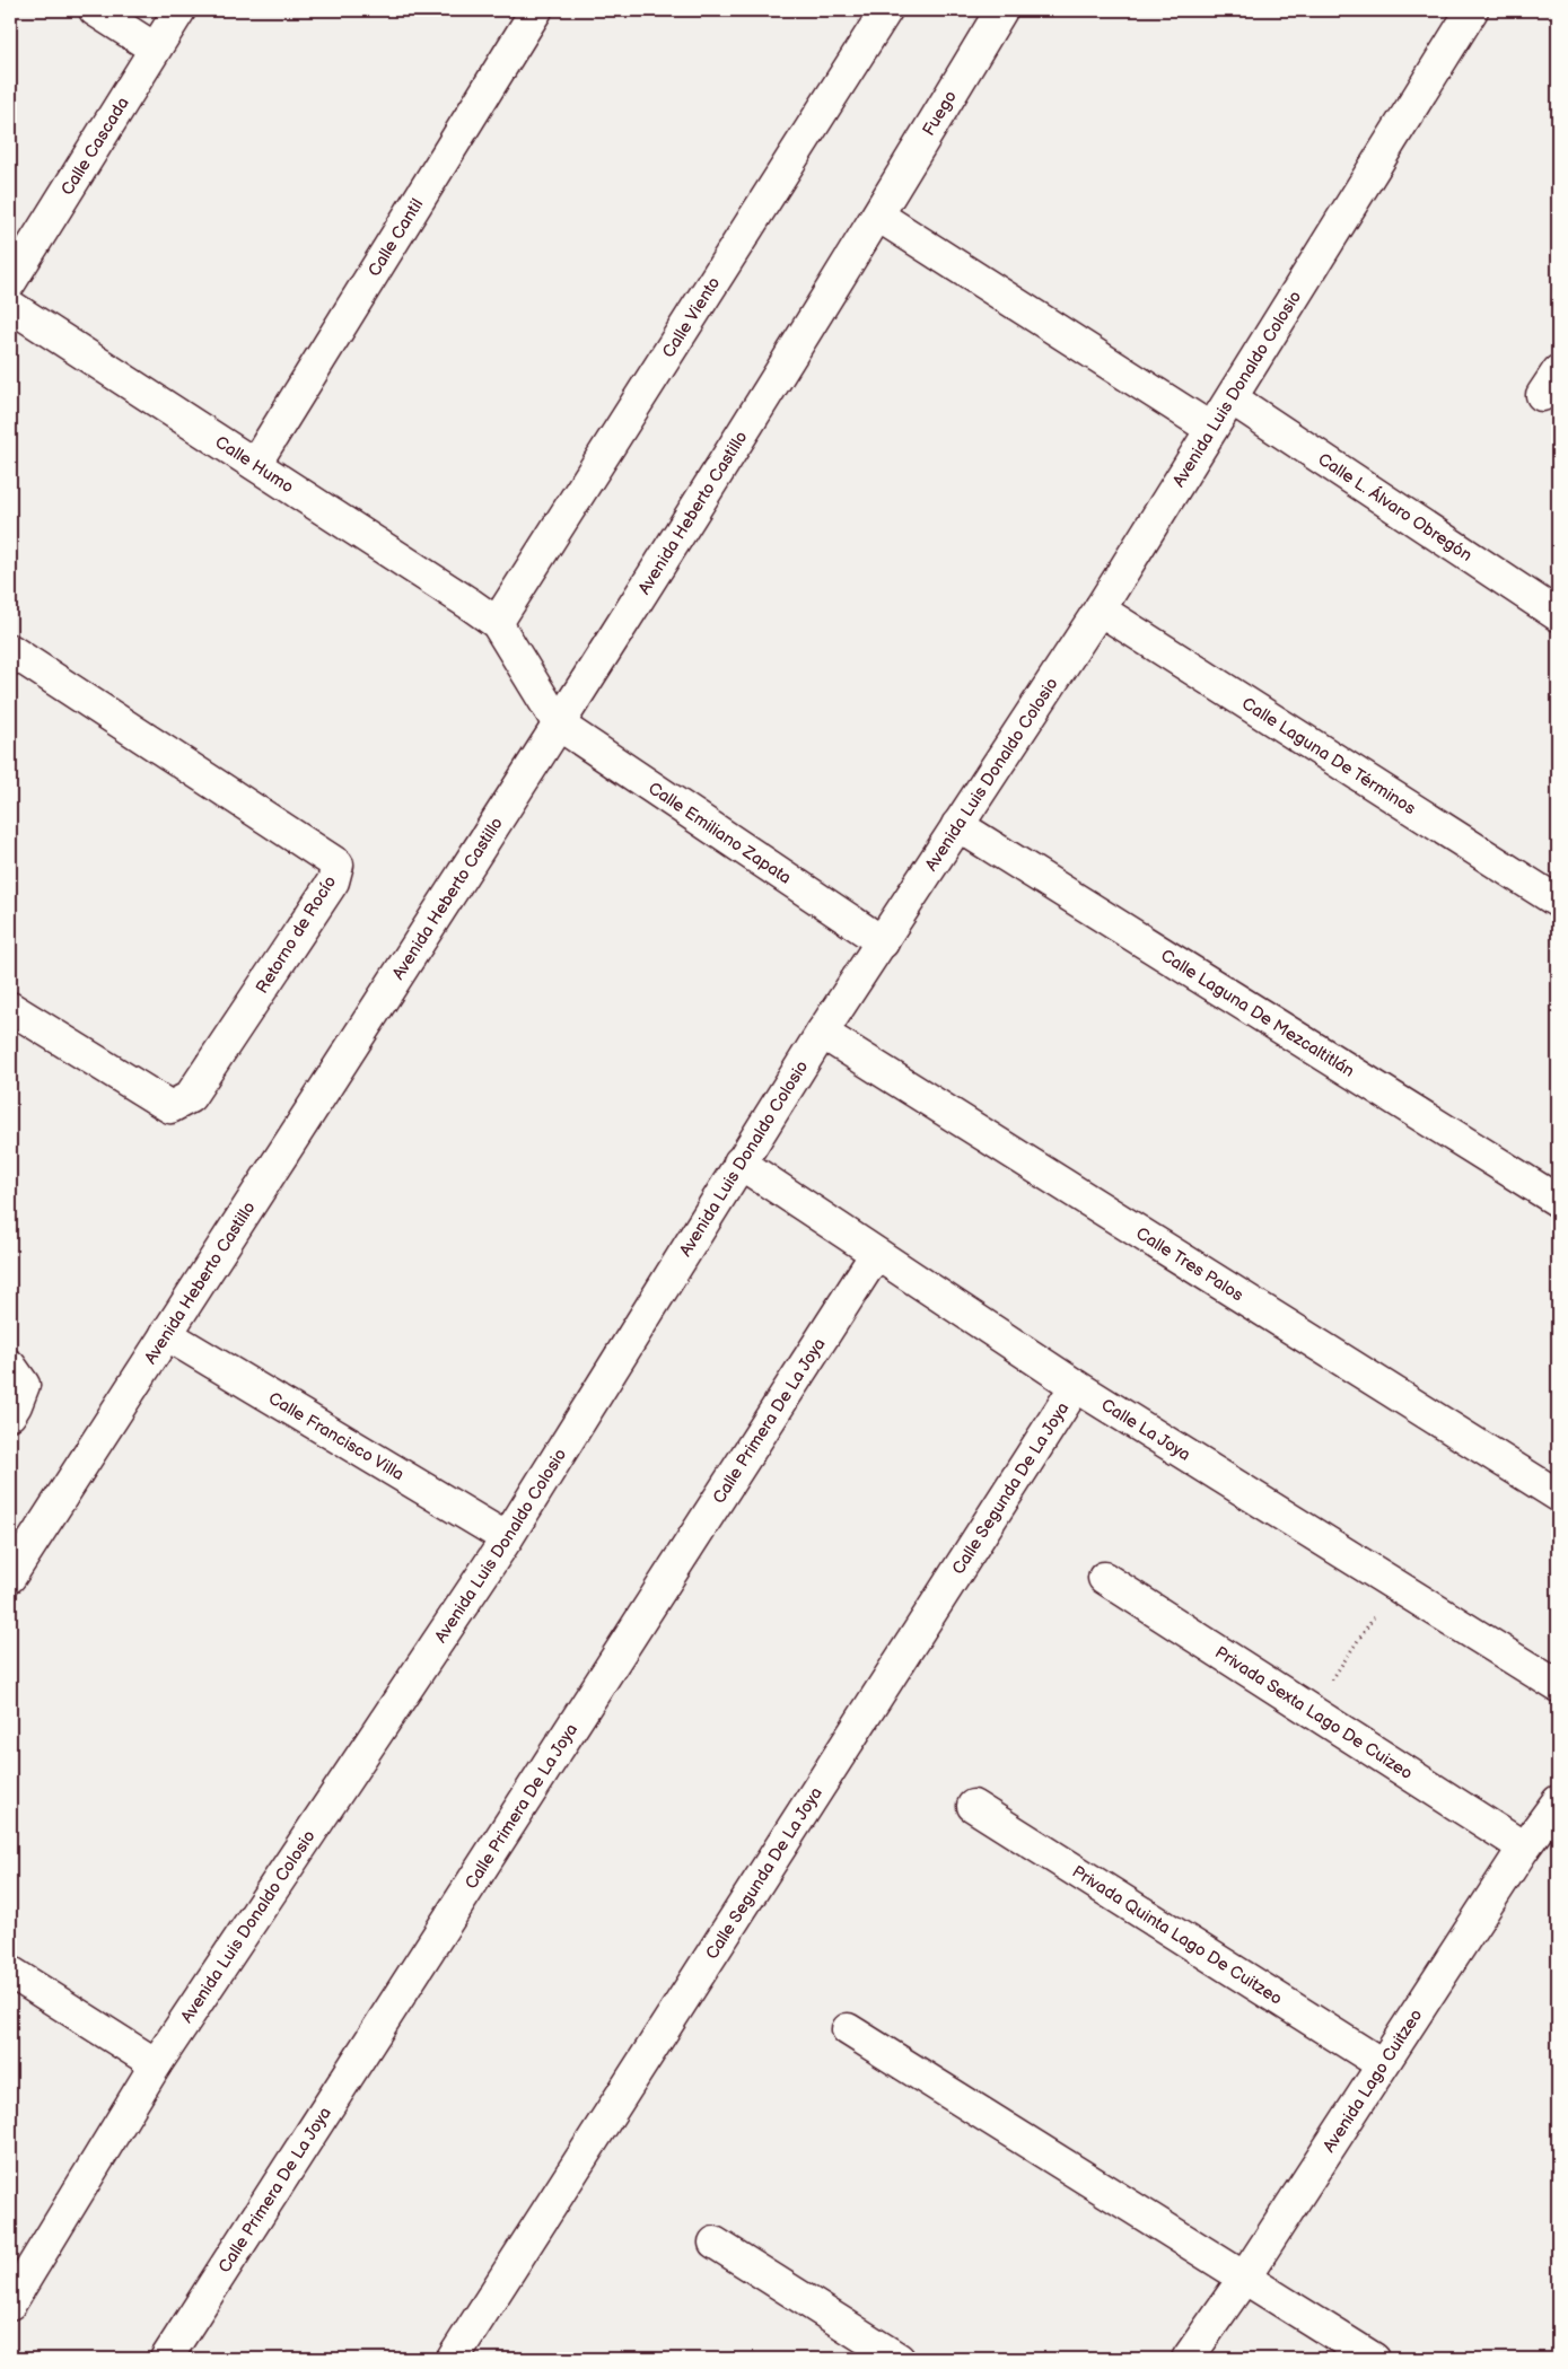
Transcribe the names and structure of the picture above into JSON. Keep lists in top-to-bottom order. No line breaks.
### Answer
{"streets":{"street":["Fuego","Calle Cascada","Calle Cantil","Calle Viento","Avenida Luis Donaldo Colosio","Calle Humo","Calle L. Álvaro Obregón","Avenida Heberto Castillo","Calle Laguna De Términos","Calle Emiliano Zapata","Retorno de Rocío","Calle Laguna De Mezcaltitlán","Calle Tres Palos","Calle Primera De La Joya","Calle La Joya","Calle Francisco Villa","Calle Segunda De La Joya","Privada Sexta Lago De Cuizeo","Privada Quinta Lago De Cuitzeo","Avenida Lago Cuitzeo"]},"crossings":[["Fuego","Avenida Heberto Castillo"],["Calle Cantil","Calle Humo"],["Calle Viento","Calle Humo"],["Avenida Luis Donaldo Colosio","Calle L. Álvaro Obregón"],["Avenida Luis Donaldo Colosio","Calle Laguna De Términos"],["Avenida Luis Donaldo Colosio","Calle Emiliano Zapata"],["Avenida Luis Donaldo Colosio","Calle Laguna De Mezcaltitlán"],["Avenida Luis Donaldo Colosio","Calle Tres Palos"],["Avenida Luis Donaldo Colosio","Calle La Joya"],["Avenida Luis Donaldo Colosio","Calle Francisco Villa"],["Avenida Heberto Castillo","Calle Emiliano Zapata"],["Avenida Heberto Castillo","Calle Francisco Villa"],["Calle Primera De La Joya","Calle La Joya"],["Calle La Joya","Calle Segunda De La Joya"],["Privada Sexta Lago De Cuizeo","Avenida Lago Cuitzeo"],["Privada Quinta Lago De Cuitzeo","Avenida Lago Cuitzeo"]]}
